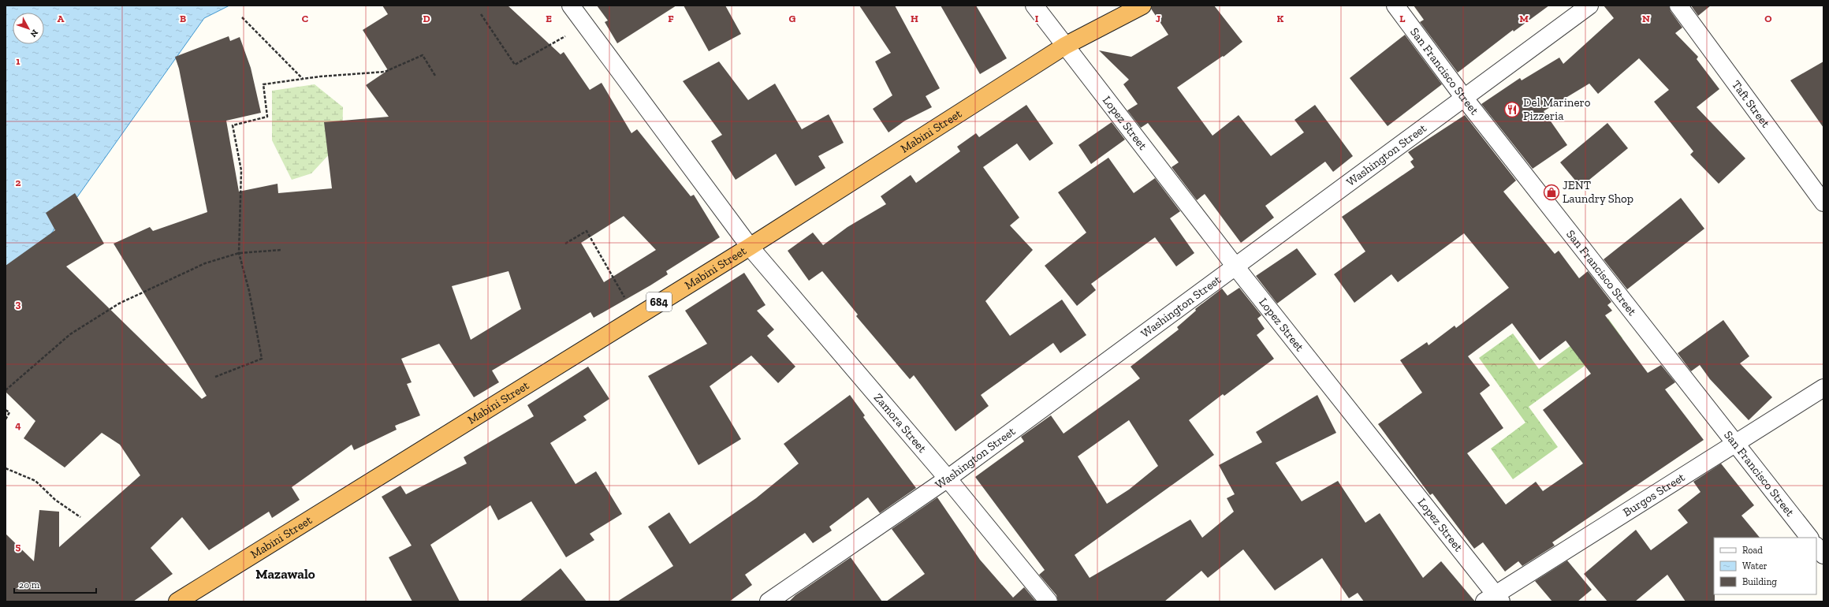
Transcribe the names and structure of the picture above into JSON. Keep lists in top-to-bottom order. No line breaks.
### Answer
{"streets":{"highway":["Mabini Street","684"],"street":["San Francisco Street","Taft Street","Lopez Street","Washington Street","Zamora Street","Burgos Street"]},"crossings":[["San Francisco Street","Washington Street"],["San Francisco Street","Burgos Street"],["Lopez Street","Mabini Street"],["Lopez Street","Washington Street"],["Lopez Street","Burgos Street"],["Mabini Street","Zamora Street"],["Washington Street","Zamora Street"]],"districts":["Mazawalo"],"places":{"restaurant":["Del Marinero Pizzeria"],"shop":["JENT Laundry Shop"]},"legend":["Road","Water","Building"],"scale_bar":"20 m","north":"bottom right","grid":{"columns":["A","B","C","D","E","F","G","H","I","J","K","L","M","N","O"],"rows":["1","2","3","4","5"]}}
